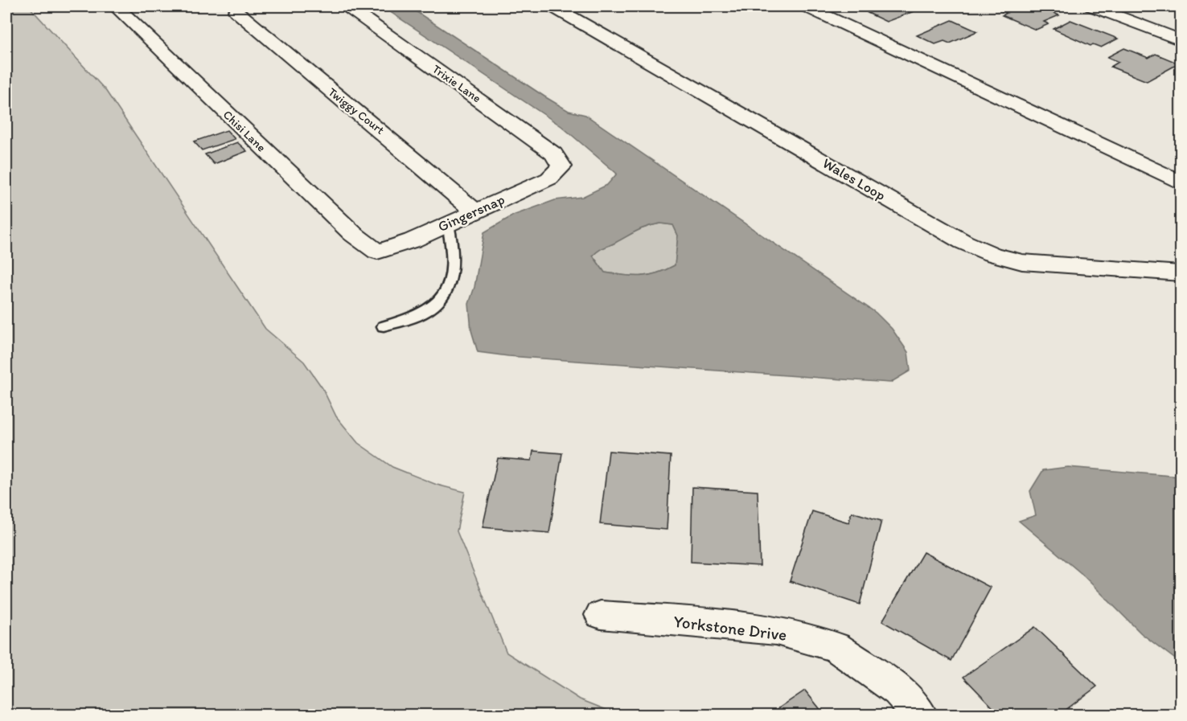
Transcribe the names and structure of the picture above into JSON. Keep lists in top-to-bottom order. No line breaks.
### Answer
{"streets":{"street":["Trixie Lane","Twiggy Court","Chisi Lane","Wales Loop","Gingersnap","Yorkstone Drive"]},"crossings":[["Trixie Lane","Gingersnap"],["Twiggy Court","Gingersnap"],["Chisi Lane","Gingersnap"]]}
